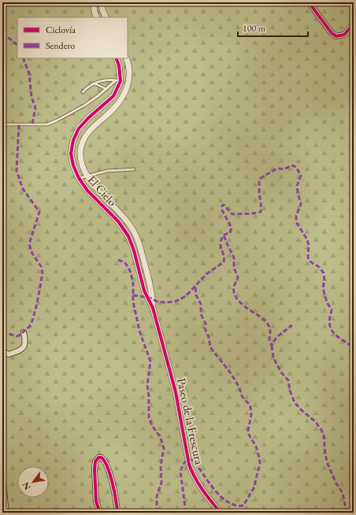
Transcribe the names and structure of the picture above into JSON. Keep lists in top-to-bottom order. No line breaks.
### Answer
{"streets":{"street":["El Cielo","Paseo de la Frescura"]},"crossings":[["El Cielo","Paseo de la Frescura"]],"legend":["Ciclovía","Sendero"],"scale_bar":"100 m","north":"bottom left"}
